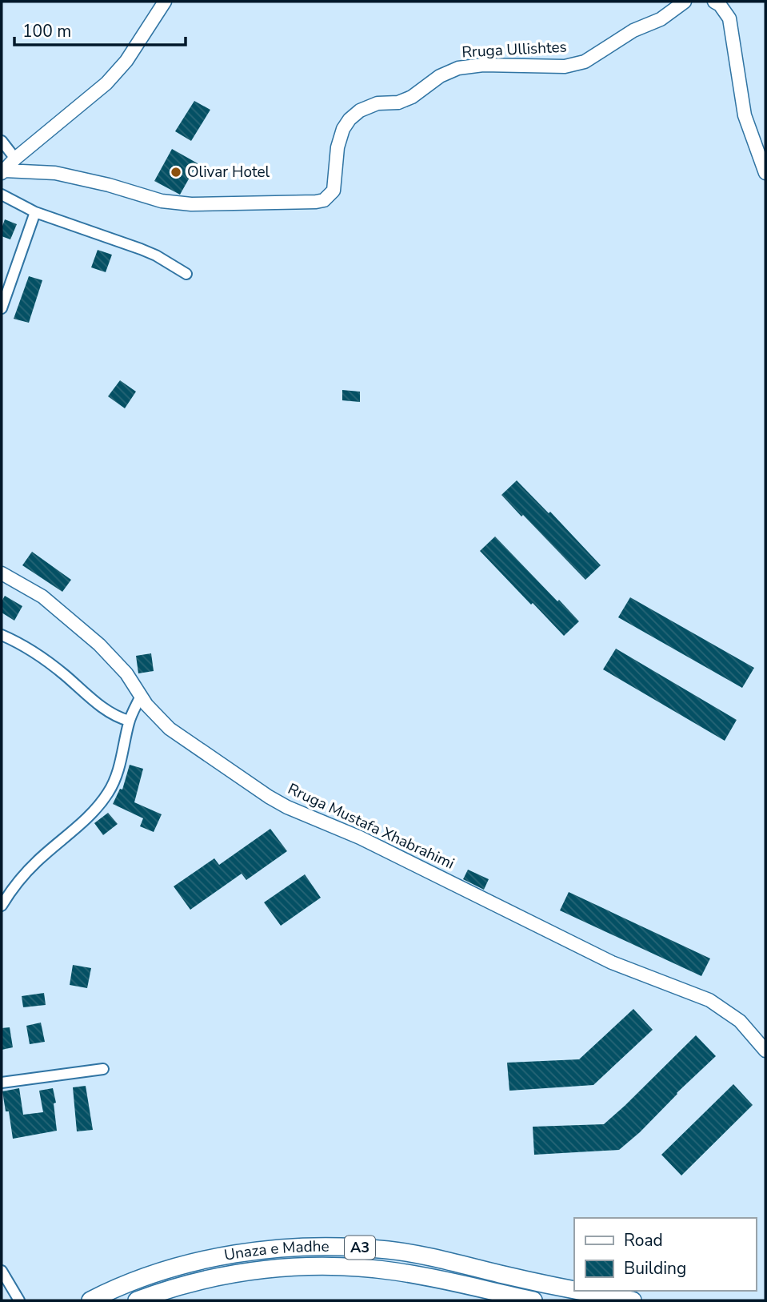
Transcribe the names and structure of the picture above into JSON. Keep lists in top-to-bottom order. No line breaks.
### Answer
{"streets":{"highway":["A3","Unaza e Madhe"],"street":["Rruga Ullishtes","Rruga Mustafa Xhabrahimi"]},"places":["Olivar Hotel"],"legend":["Road","Building"],"scale_bar":"100 m"}
